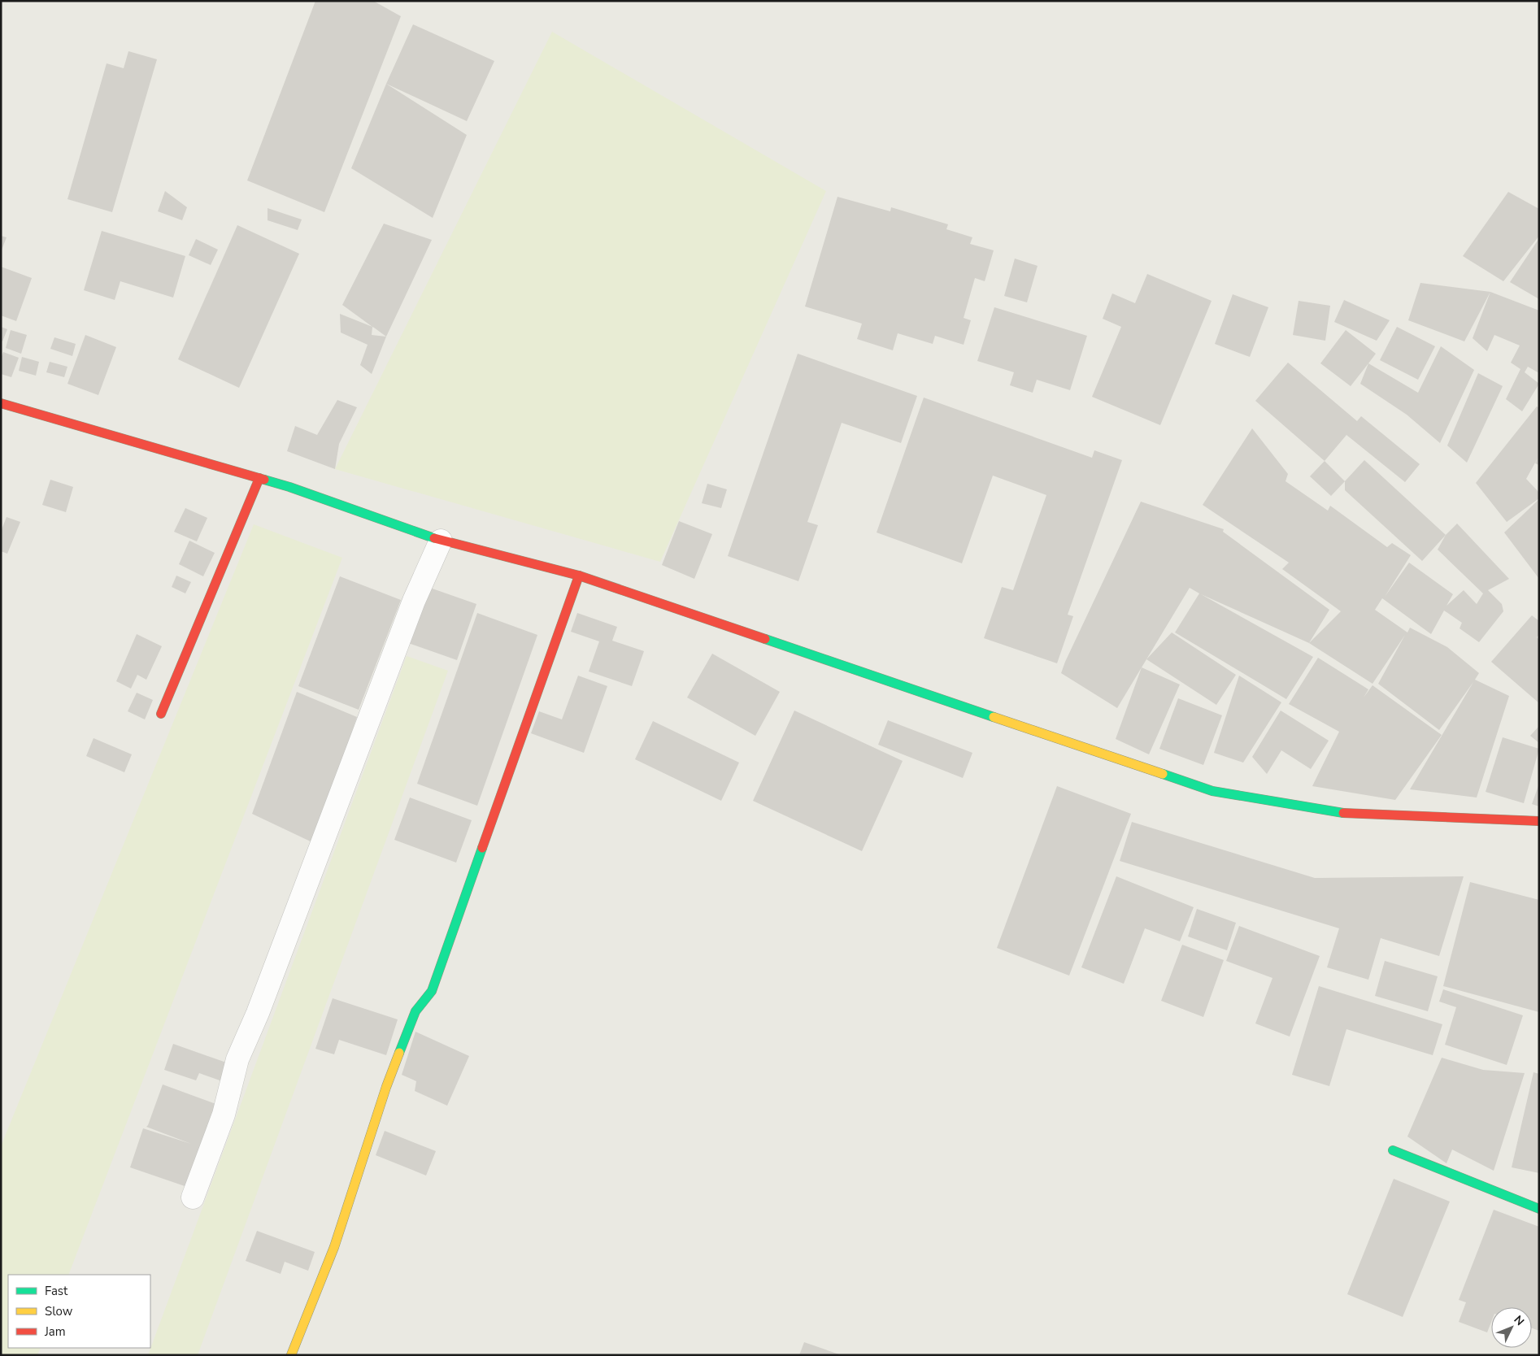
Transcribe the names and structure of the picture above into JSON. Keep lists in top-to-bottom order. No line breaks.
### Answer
{"legend":["Fast","Slow","Jam"],"north":"top right"}
